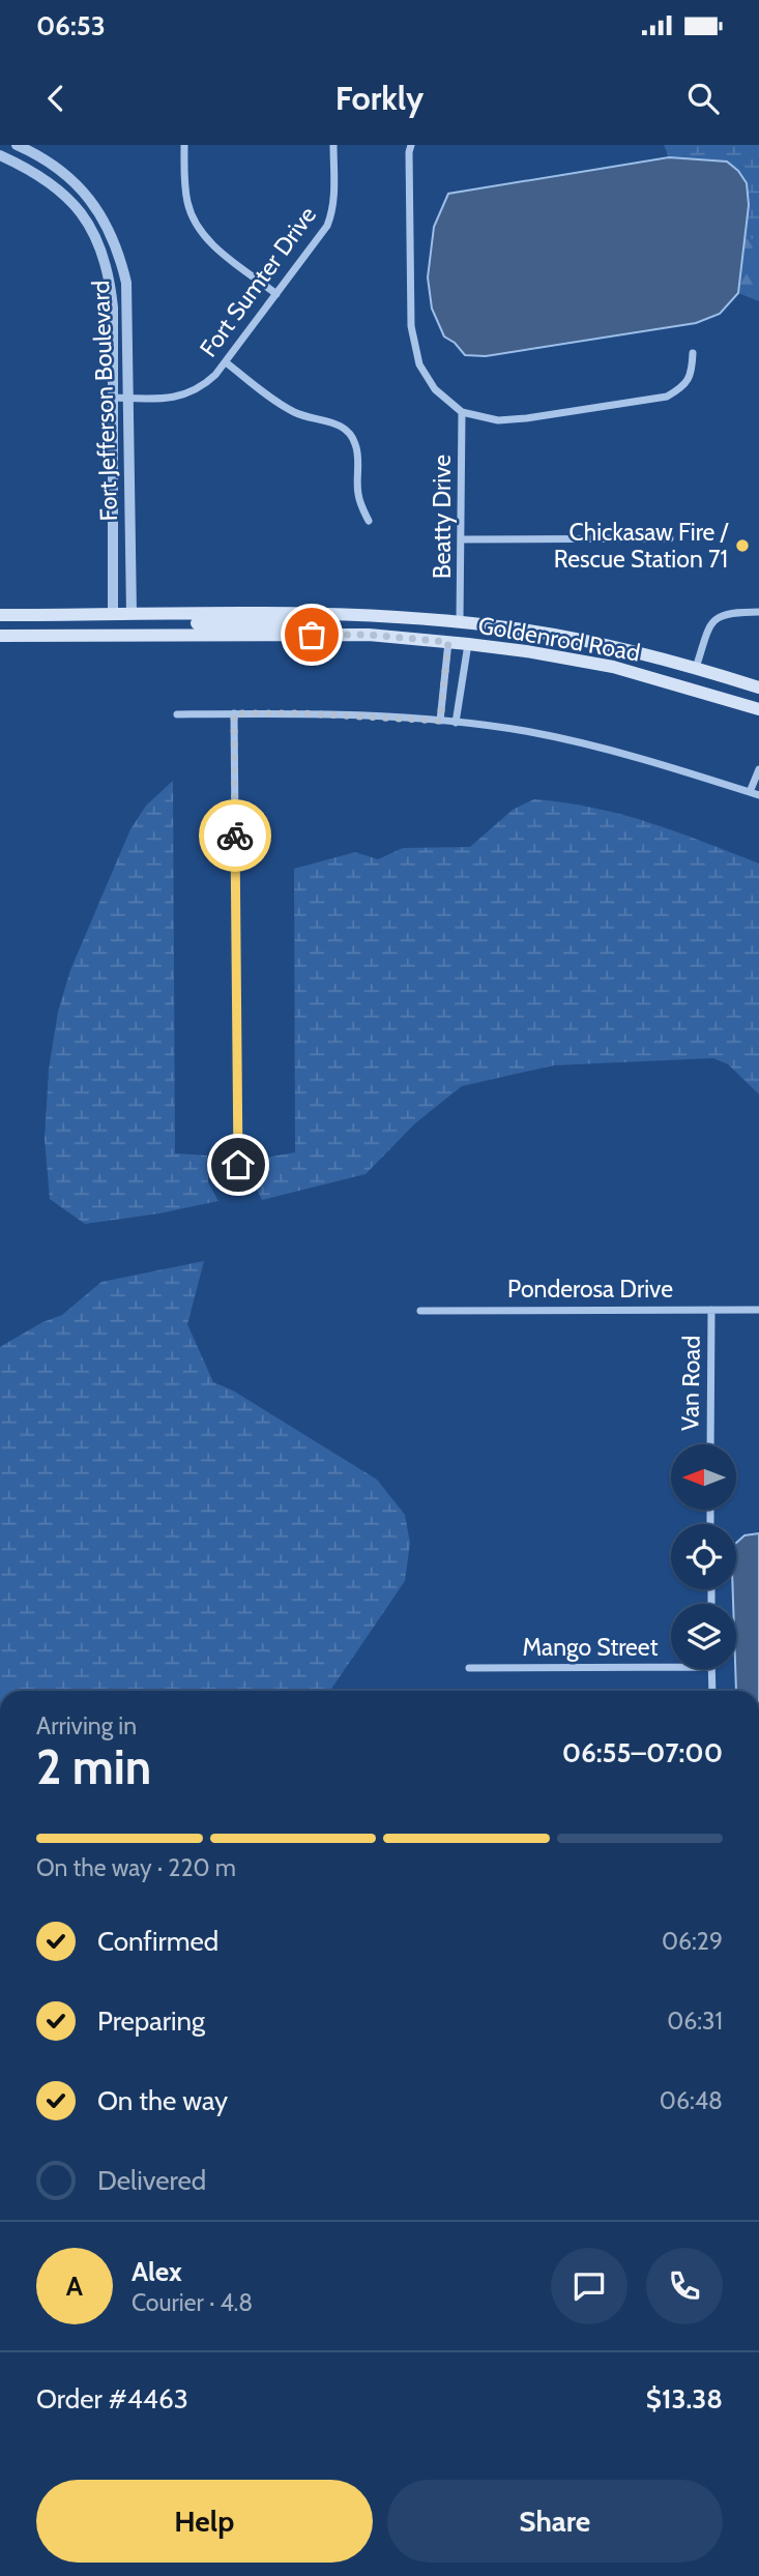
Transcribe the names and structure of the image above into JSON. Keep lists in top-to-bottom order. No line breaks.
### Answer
{"streets":{"main road":["Goldenrod Road"],"street":["Fort Sumter Drive","Fort Jefferson Boulevard","Beatty Drive","Ponderosa Drive","Van Road","Mango Street"]},"crossings":[["Fort Sumter Drive","Fort Jefferson Boulevard"],["Fort Jefferson Boulevard","Goldenrod Road"],["Beatty Drive","Goldenrod Road"],["Ponderosa Drive","Van Road"]],"places":["Chickasaw Fire / Rescue Station 71"],"north":"left","page":{"status":"06:53","header":"Forkly","heading":["2 min","Arriving in","06:55–07:00"],"panel":["Alex","Courier · 4.8","Order #4463","$13.38"],"bar":"On the way · 220 m","list":[["Confirmed","06:29"],["Preparing","06:31"],["On the way","06:48"],"Delivered"],"round":"A","buttons":["Help","Share"]}}
